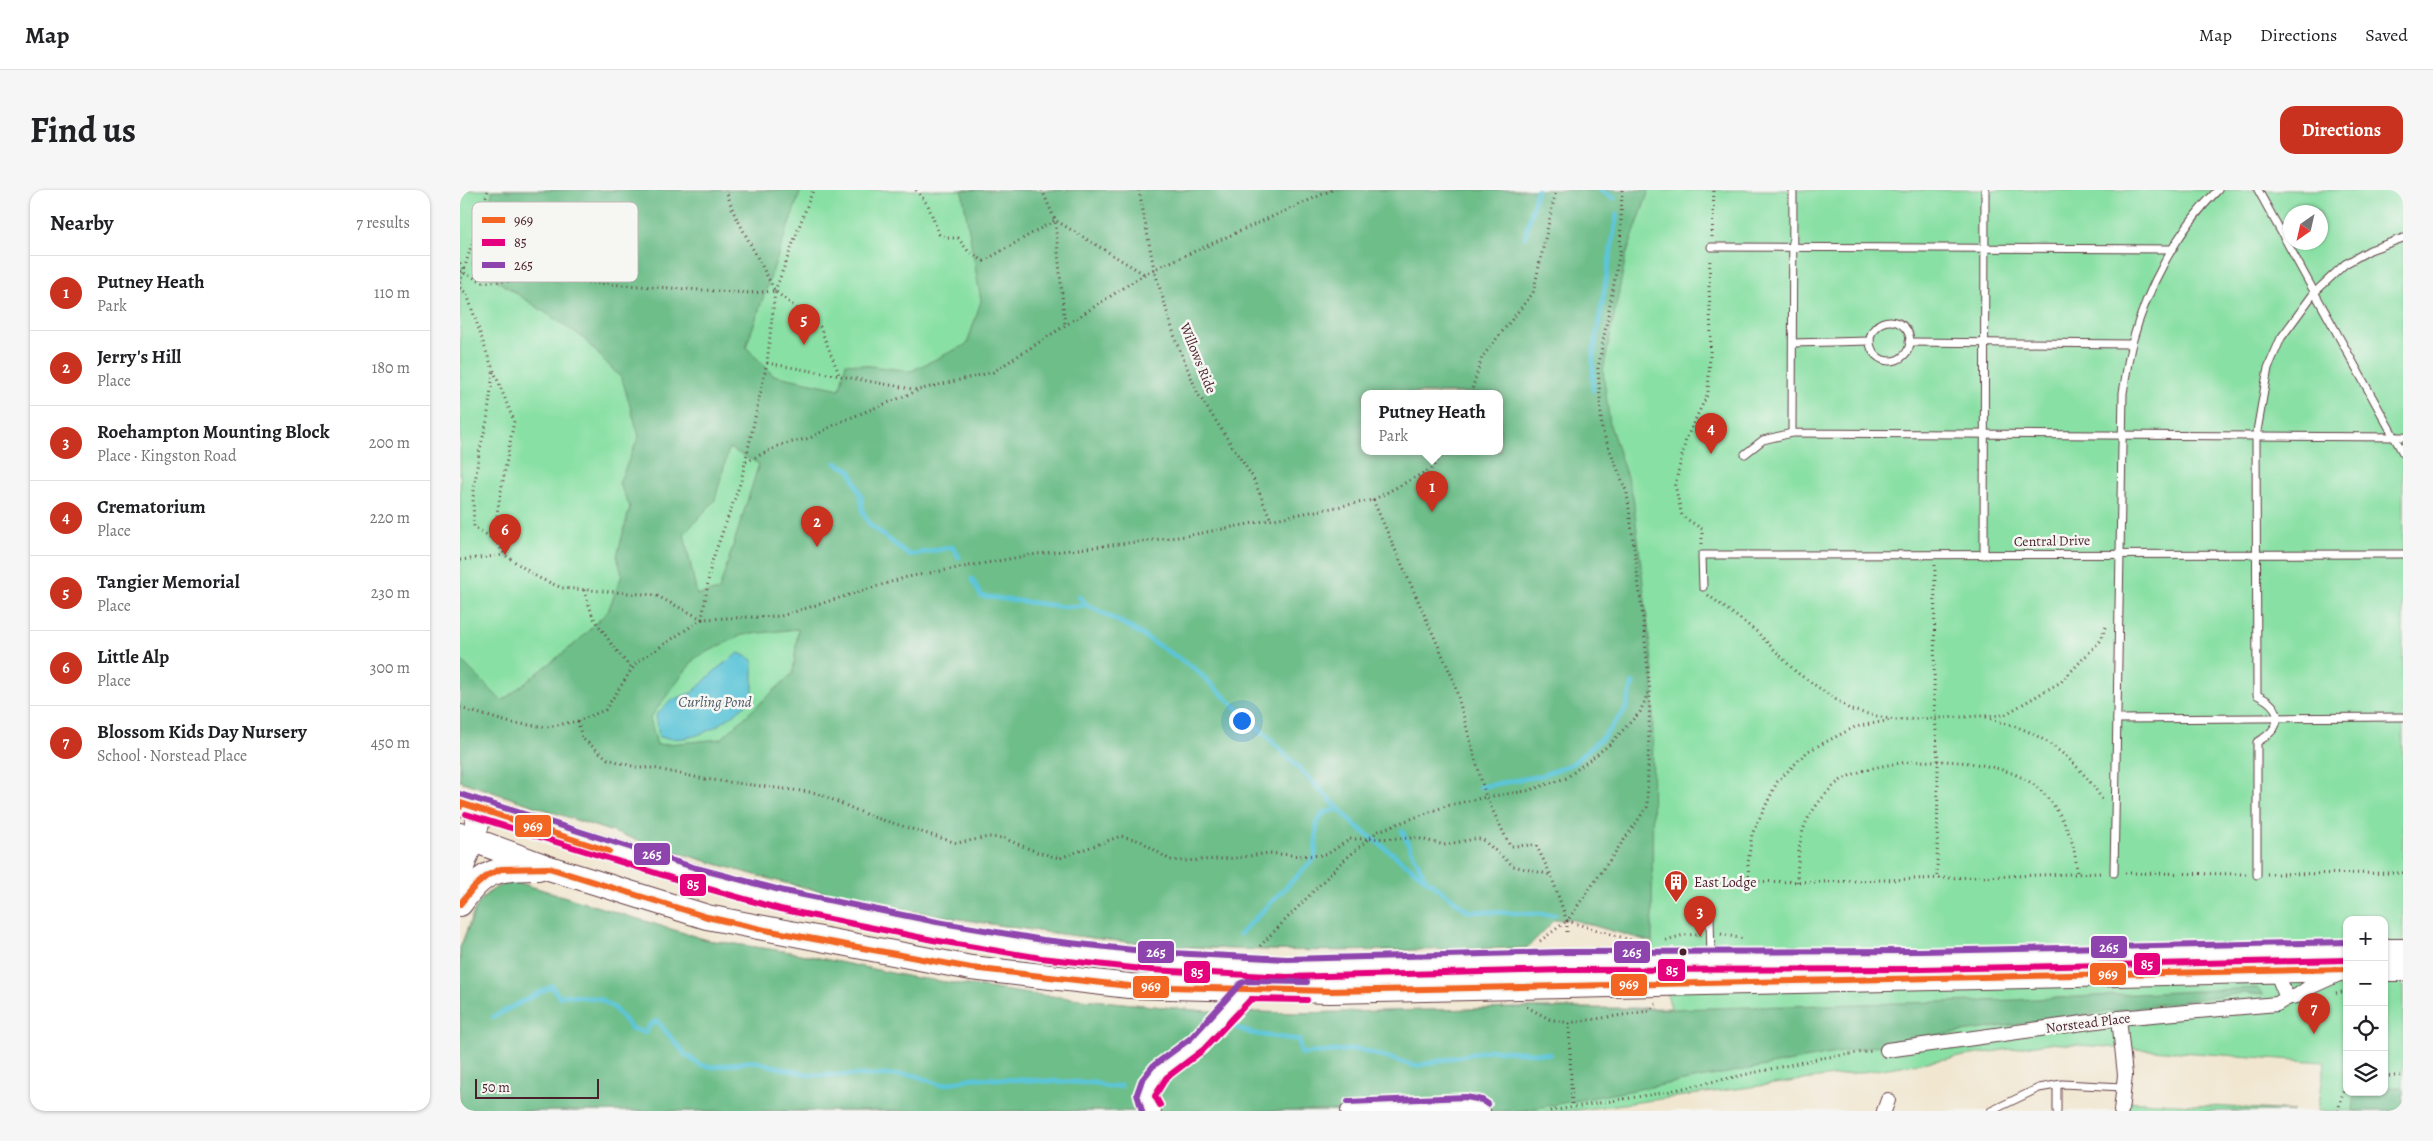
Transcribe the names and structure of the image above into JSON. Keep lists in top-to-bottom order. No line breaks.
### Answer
{"streets":{"street":["Norstead Place"],"lane":["Central Drive"],"path":["Willows Ride"]},"water":["Curling Pond"],"places":{"building":["East Lodge"]},"lines":["transit line 265","transit line 969","transit line 85"],"legend":["969","85","265"],"scale_bar":"50 m","north":"bottom left","page":{"header":"Map","nav":["Map","Directions","Saved"],"title":"Find us","buttons":"Directions","heading":["Nearby","7 results"],"list":[{"mark":"1","name":"Putney Heath","note":"Park","value":"110 m"},{"mark":"2","name":"Jerry's Hill","note":"Place","value":"180 m"},{"mark":"3","name":"Roehampton Mounting Block","note":"Place · Kingston Road","value":"200 m"},{"mark":"4","name":"Crematorium","note":"Place","value":"220 m"},{"mark":"5","name":"Tangier Memorial","note":"Place","value":"230 m"},{"mark":"6","name":"Little Alp","note":"Place","value":"300 m"},{"mark":"7","name":"Blossom Kids Day Nursery","note":"School · Norstead Place","value":"450 m"}],"pins":["5","4","1","2","6","3","7"],"popup":["Putney Heath","Park"],"map_buttons":["+","−"],"scale":"50 m"}}
